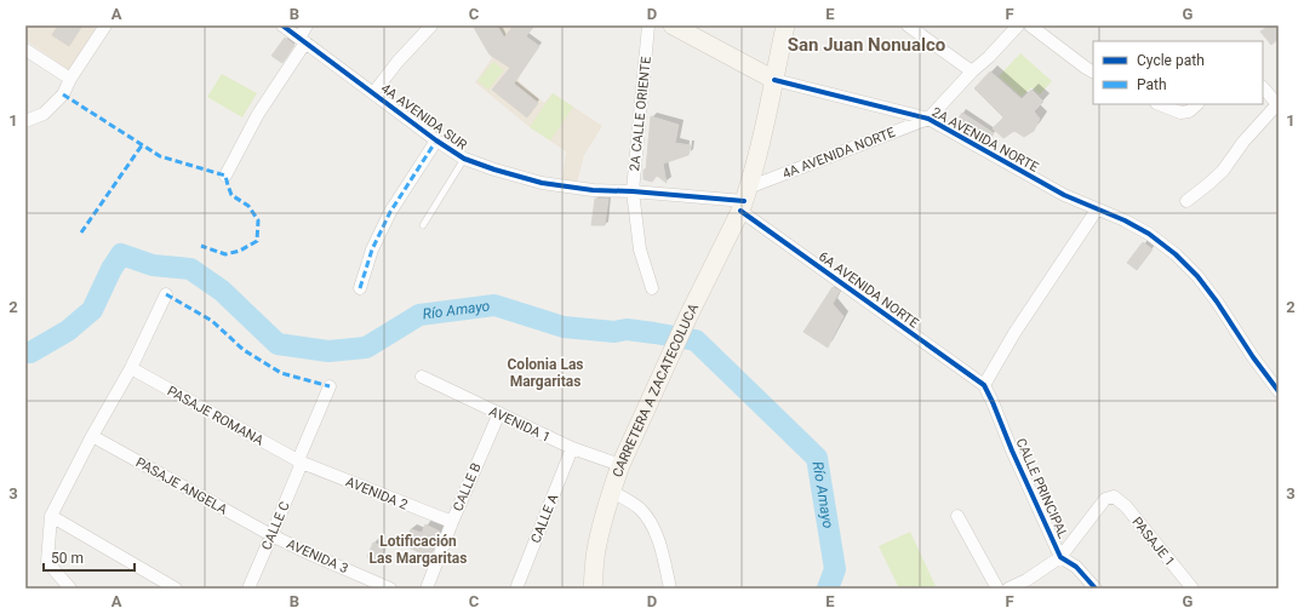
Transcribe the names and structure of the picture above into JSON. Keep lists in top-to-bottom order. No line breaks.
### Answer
{"streets":{"main road":["CARRETERA A ZACATECOLUCA"],"street":["2A CALLE ORIENTE","4A AVENIDA SUR","2A AVENIDA NORTE","4A AVENIDA NORTE","6A AVENIDA NORTE","PASAJE ROMANA","AVENIDA 1","PASAJE ANGELA","CALLE B","CALLE PRINCIPAL","AVENIDA 2","CALLE A","CALLE C","PASAJE 1","AVENIDA 3"]},"crossings":[["2A CALLE ORIENTE","4A AVENIDA SUR"],["4A AVENIDA SUR","4A AVENIDA NORTE"],["4A AVENIDA SUR","6A AVENIDA NORTE"],["4A AVENIDA SUR","CARRETERA A ZACATECOLUCA"],["2A AVENIDA NORTE","4A AVENIDA NORTE"],["2A AVENIDA NORTE","CARRETERA A ZACATECOLUCA"],["4A AVENIDA NORTE","6A AVENIDA NORTE"],["4A AVENIDA NORTE","CARRETERA A ZACATECOLUCA"],["6A AVENIDA NORTE","CARRETERA A ZACATECOLUCA"],["6A AVENIDA NORTE","CALLE PRINCIPAL"],["CARRETERA A ZACATECOLUCA","AVENIDA 1"],["PASAJE ROMANA","AVENIDA 2"],["PASAJE ROMANA","CALLE C"],["AVENIDA 1","CALLE B"],["AVENIDA 1","CALLE A"],["PASAJE ANGELA","CALLE C"],["PASAJE ANGELA","AVENIDA 3"],["CALLE B","AVENIDA 2"],["CALLE PRINCIPAL","PASAJE 1"],["AVENIDA 2","CALLE C"],["CALLE C","AVENIDA 3"]],"districts":["San Juan Nonualco","Colonia Las Margaritas","Lotificación Las Margaritas"],"water":["Río Amayo"],"legend":["Cycle path","Path"],"scale_bar":"50 m","grid":{"columns":["A","B","C","D","E","F","G"],"rows":["1","2","3"]}}
